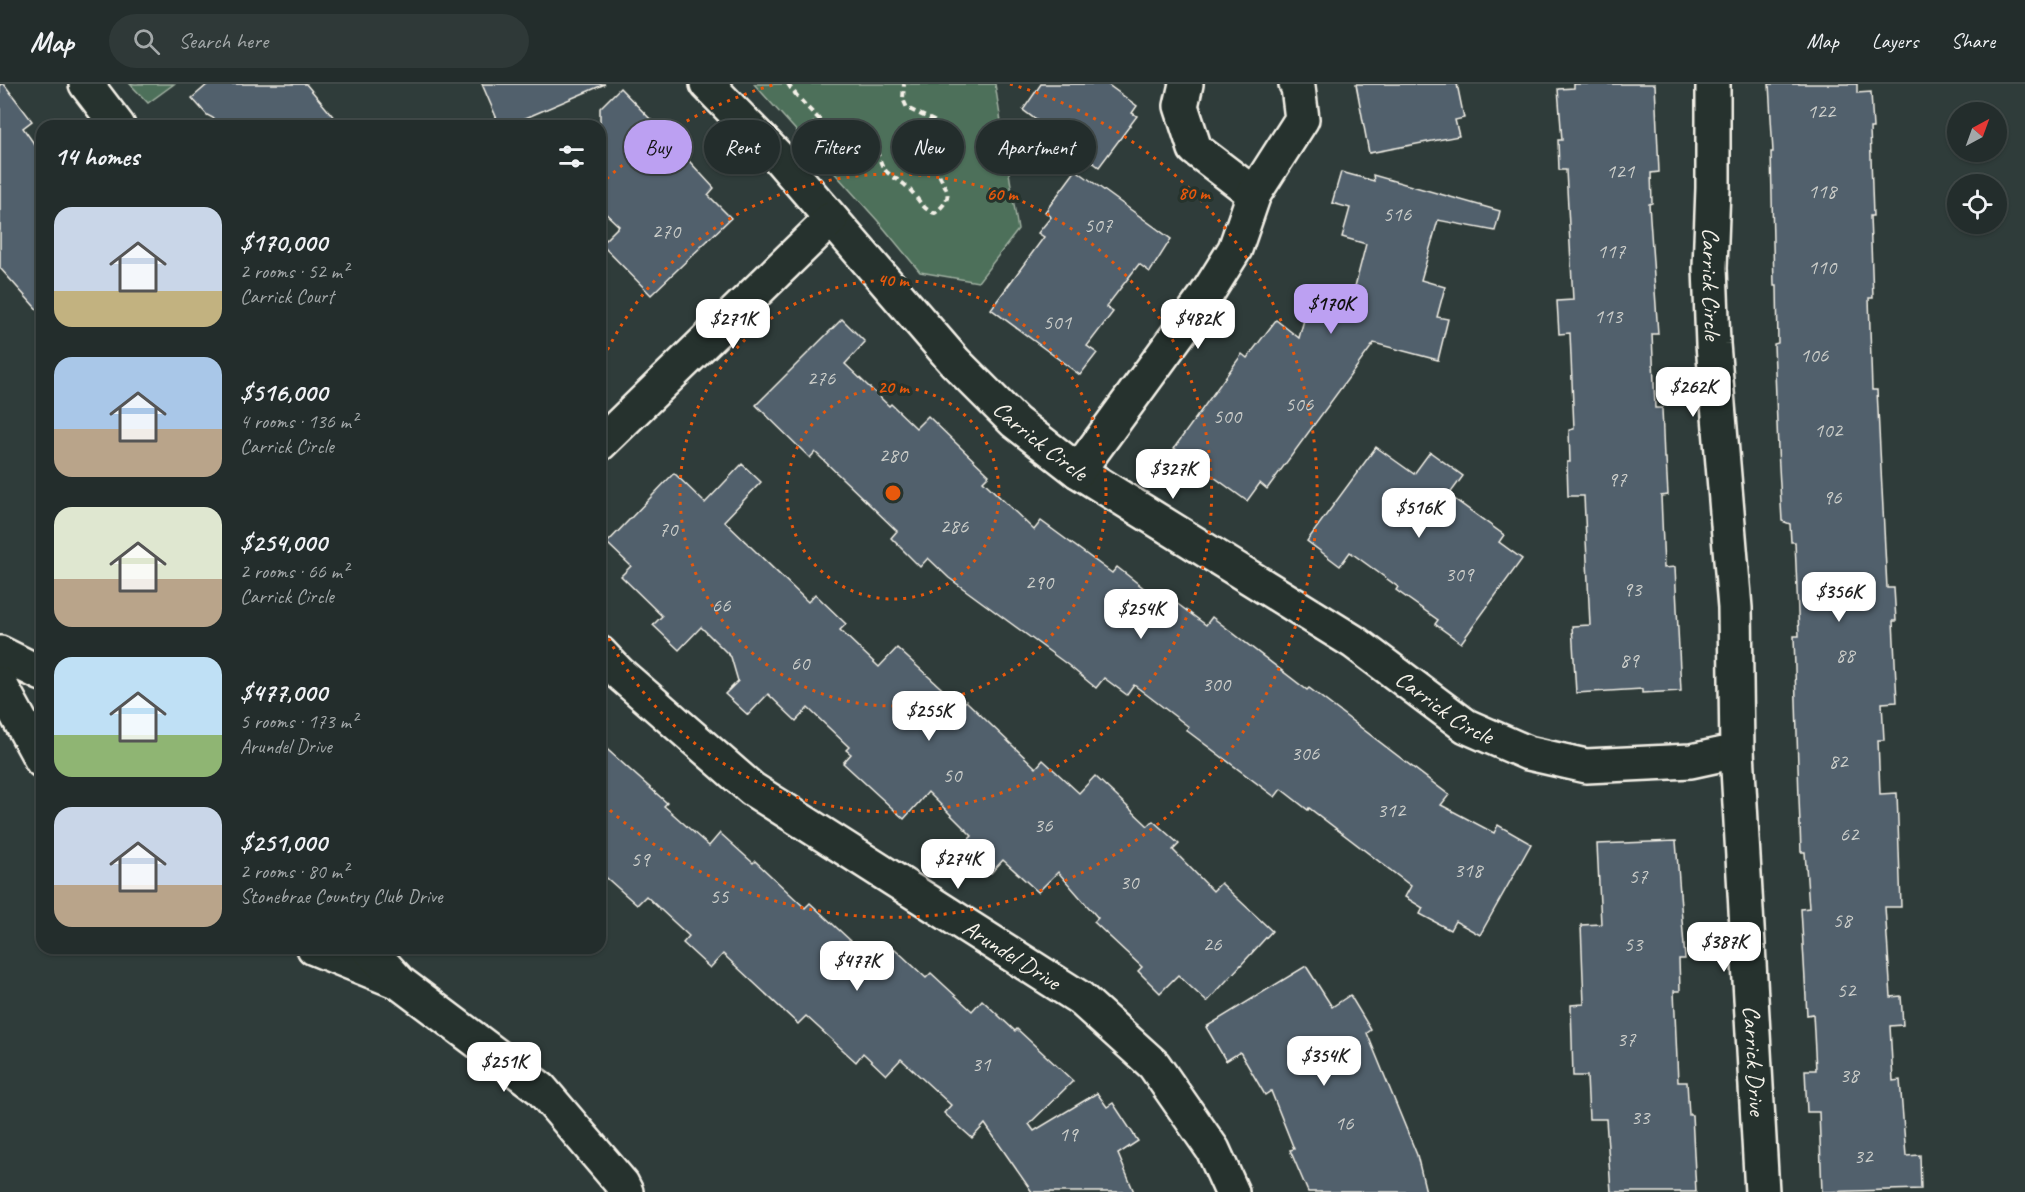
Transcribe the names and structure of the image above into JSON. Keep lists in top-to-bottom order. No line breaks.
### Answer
{"streets":{"street":["Carrick Circle","Arundel Drive","Carrick Drive"]},"crossings":[["Carrick Circle","Carrick Drive"]],"house_numbers":["122","121","118","516","507","270","117","110","113","501","106","276","506","500","102","280","97","96","286","70","309","290","93","66","88","89","60","300","306","82","50","312","36","62","59","318","57","30","55","58","26","53","52","37","31","38","33","16","19","32"],"north":"top right","page":{"header":"Map","search":"Search here","nav":["Map","Layers","Share"],"chip":["Buy","Rent","Filters","New","Apartment"],"heading":"14 homes","list":[{"name":"$170,000","note":"2 rooms · 52 m² · Carrick Court"},{"name":"$516,000","note":"4 rooms · 136 m² · Carrick Circle"},{"name":"$254,000","note":"2 rooms · 66 m² · Carrick Circle"},{"name":"$477,000","note":"5 rooms · 173 m² · Arundel Drive"},{"name":"$251,000","note":"2 rooms · 80 m² · Stonebrae Country Club Drive"}],"price":["$170K","$271K","$482K","$262K","$327K","$516K","$356K","$254K","$255K","$274K","$387K","$477K","$354K","$251K"]},"rings":["80 m","60 m","40 m","20 m"]}
